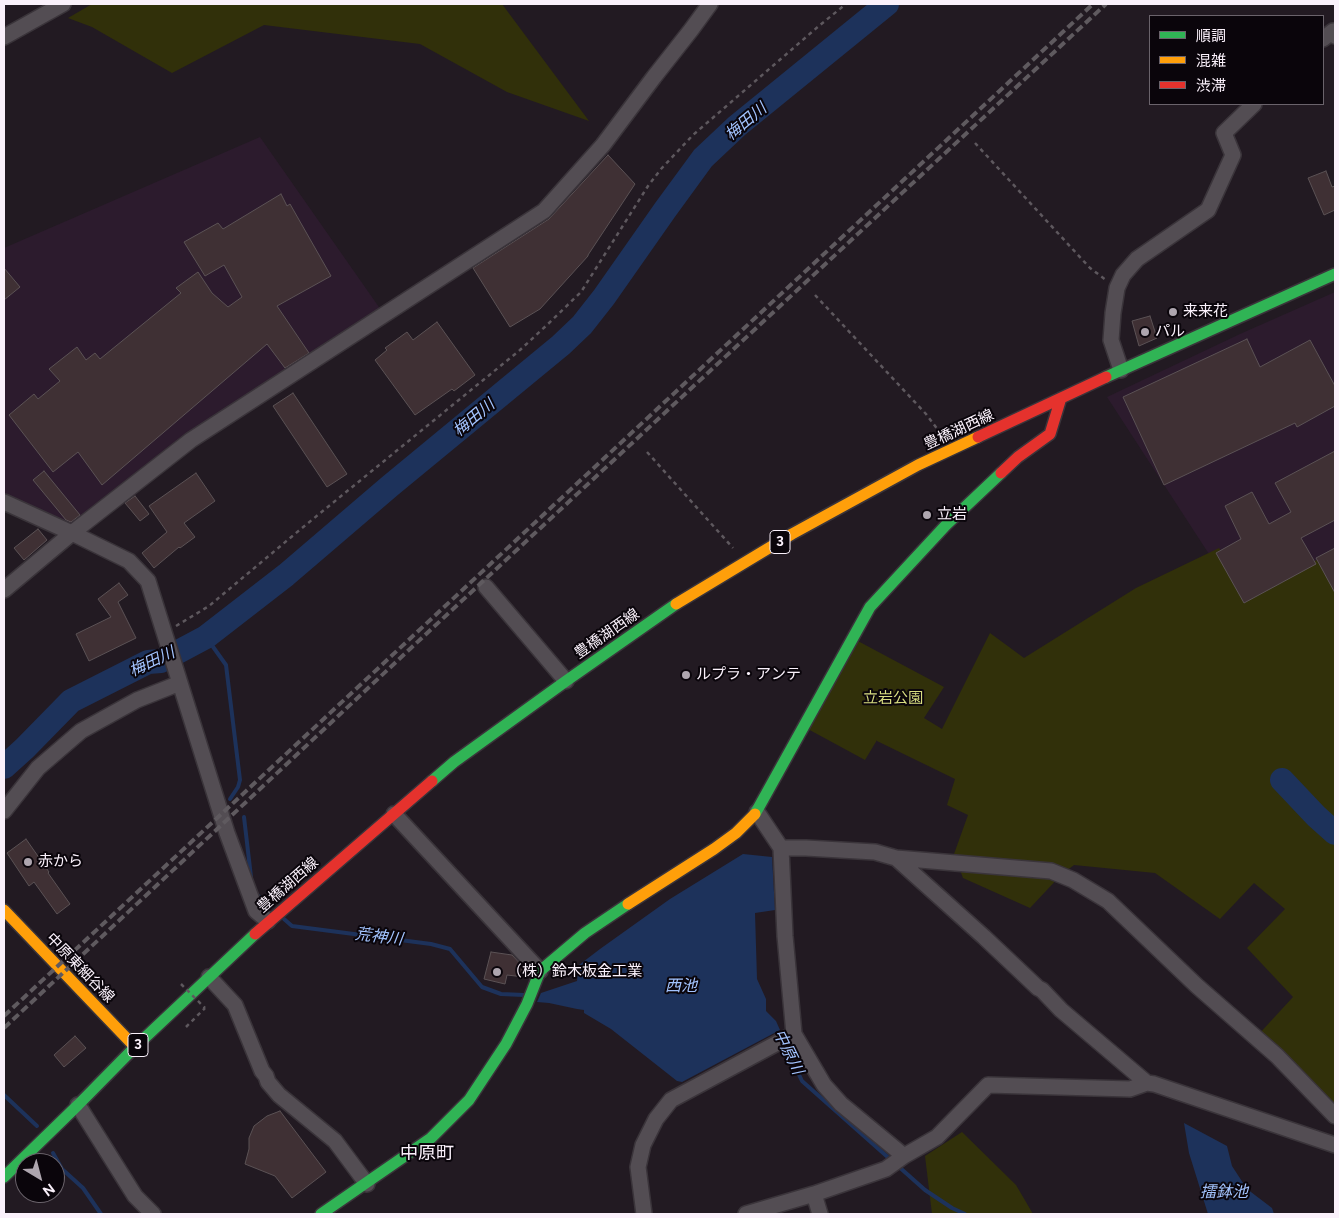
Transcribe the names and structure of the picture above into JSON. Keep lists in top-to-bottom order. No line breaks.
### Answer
{"streets":{"main road":["豊橋湖西線","3","中原東細谷線"]},"crossings":[["豊橋湖西線","中原東細谷線"]],"districts":["中原町"],"water":["梅田川","荒神川","西池","中原川","擂鉢池"],"parks":["立岩公園"],"places":["来来花","パル","立岩","ルプラ・アンテ","赤から","（株）鈴木板金工業"],"legend":["順調","混雑","渋滞"],"north":"bottom right"}
